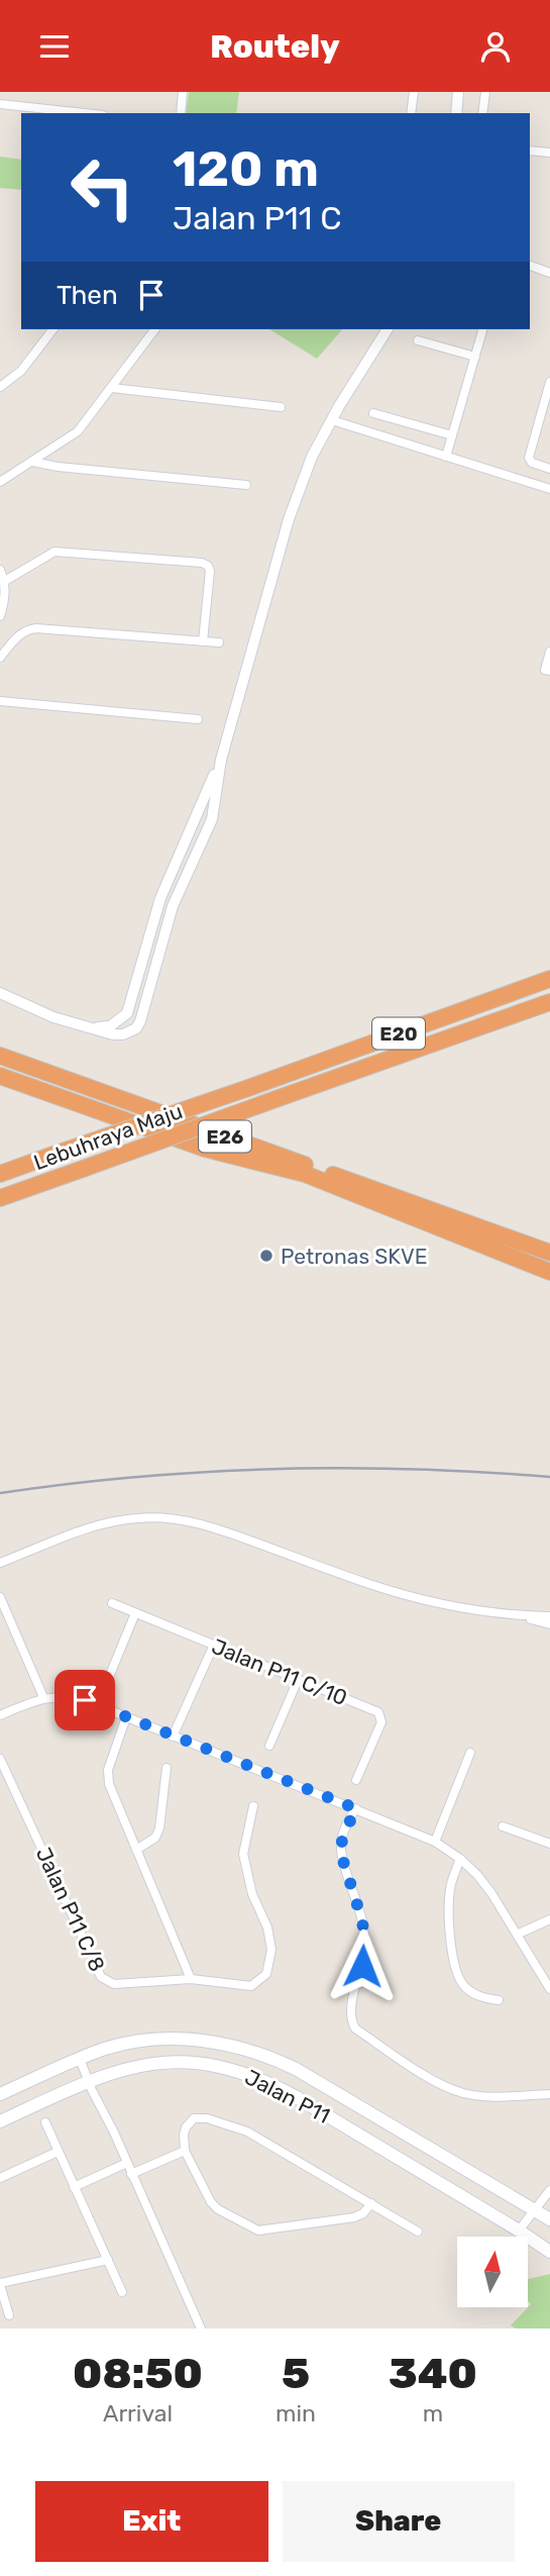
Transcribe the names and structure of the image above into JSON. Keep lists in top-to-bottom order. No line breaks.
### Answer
{"streets":{"highway":["E20","Lebuhraya Maju","E26"],"main road":["Jalan P11"],"street":["Jalan P11 C/10","Jalan P11 C/8"]},"places":["Petronas SKVE"],"north":"top","page":{"header":"Routely","turn":["120 m","Jalan P11 C"],"then":"Then","eta":["08:50","Arrival","5","min","340","m"],"buttons":["Exit","Share"]}}
